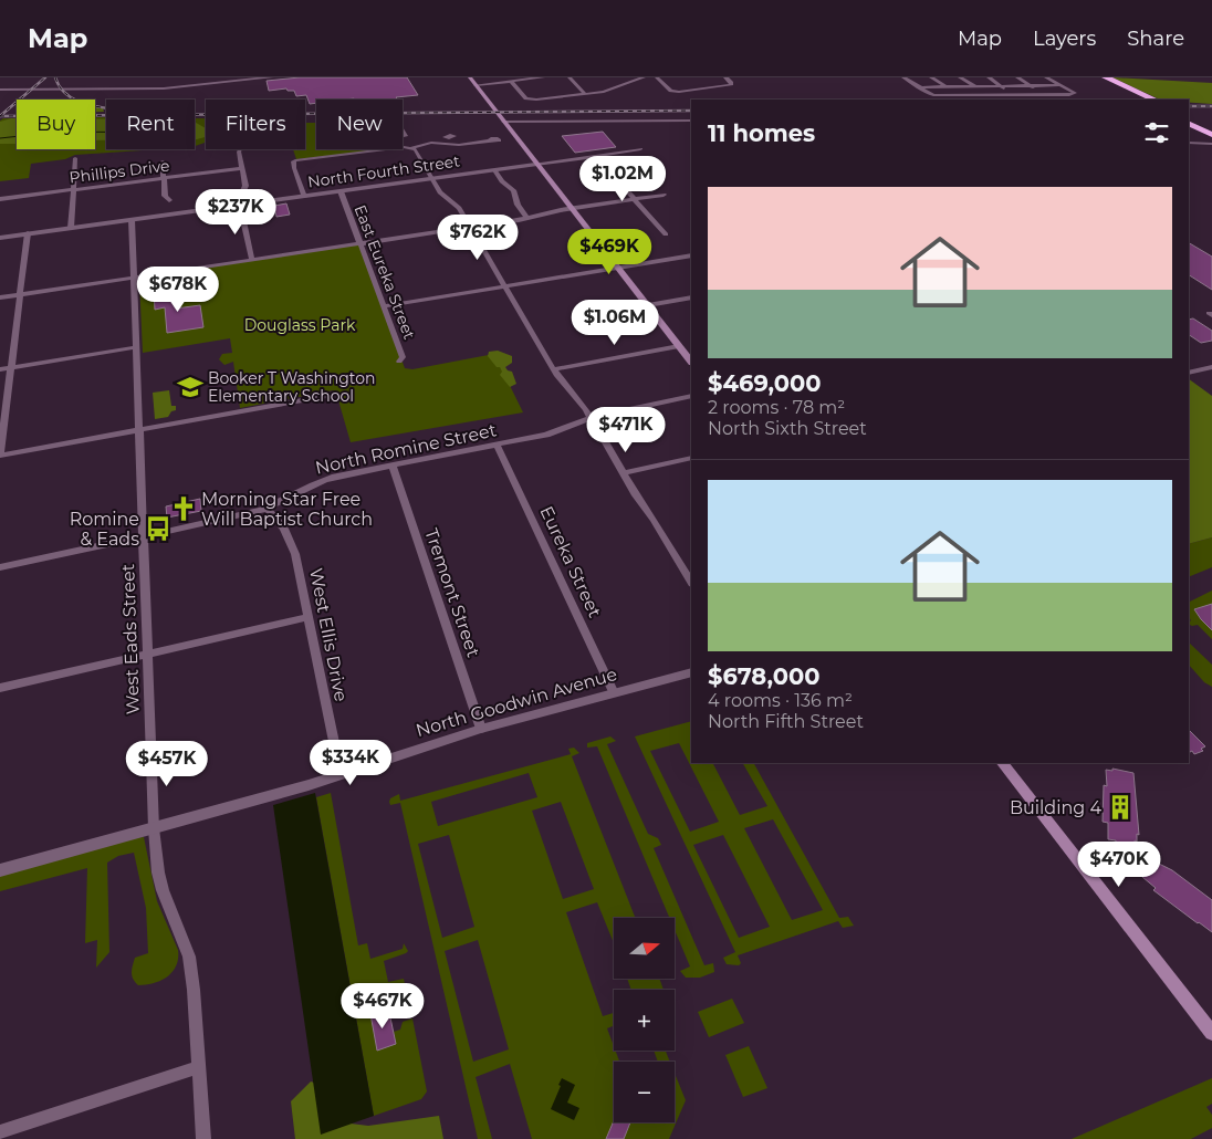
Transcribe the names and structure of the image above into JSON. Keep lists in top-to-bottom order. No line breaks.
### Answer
{"streets":{"street":["Phillips Drive","North Fourth Street","East Eureka Street","North Romine Street","Eureka Street","Tremont Street","West Ellis Drive","West Eads Street","North Goodwin Avenue"]},"crossings":[["North Fourth Street","East Eureka Street"],["North Romine Street","Eureka Street"],["North Romine Street","Tremont Street"],["North Romine Street","West Ellis Drive"],["North Romine Street","West Eads Street"],["Eureka Street","North Goodwin Avenue"],["Tremont Street","North Goodwin Avenue"],["West Ellis Drive","North Goodwin Avenue"],["West Eads Street","North Goodwin Avenue"]],"parks":["Douglass Park"],"places":{"school or university":["Booker T Washington Elementary School"],"church":["Morning Star Free Will Baptist Church"],"bus stop":["Romine & Eads"],"building":["Building 4"]},"north":"right","page":{"header":"Map","nav":["Map","Layers","Share"],"chip":["Buy","Rent","Filters","New"],"heading":"11 homes","price":["$1.02M","$237K","$762K","$469K","$678K","$1.06M","$471K","$334K","$457K","$470K","$467K"],"list":[{"name":"$469,000","note":"2 rooms · 78 m² · North Sixth Street"},{"name":"$678,000","note":"4 rooms · 136 m² · North Fifth Street"}],"map_buttons":["+","−"]}}
